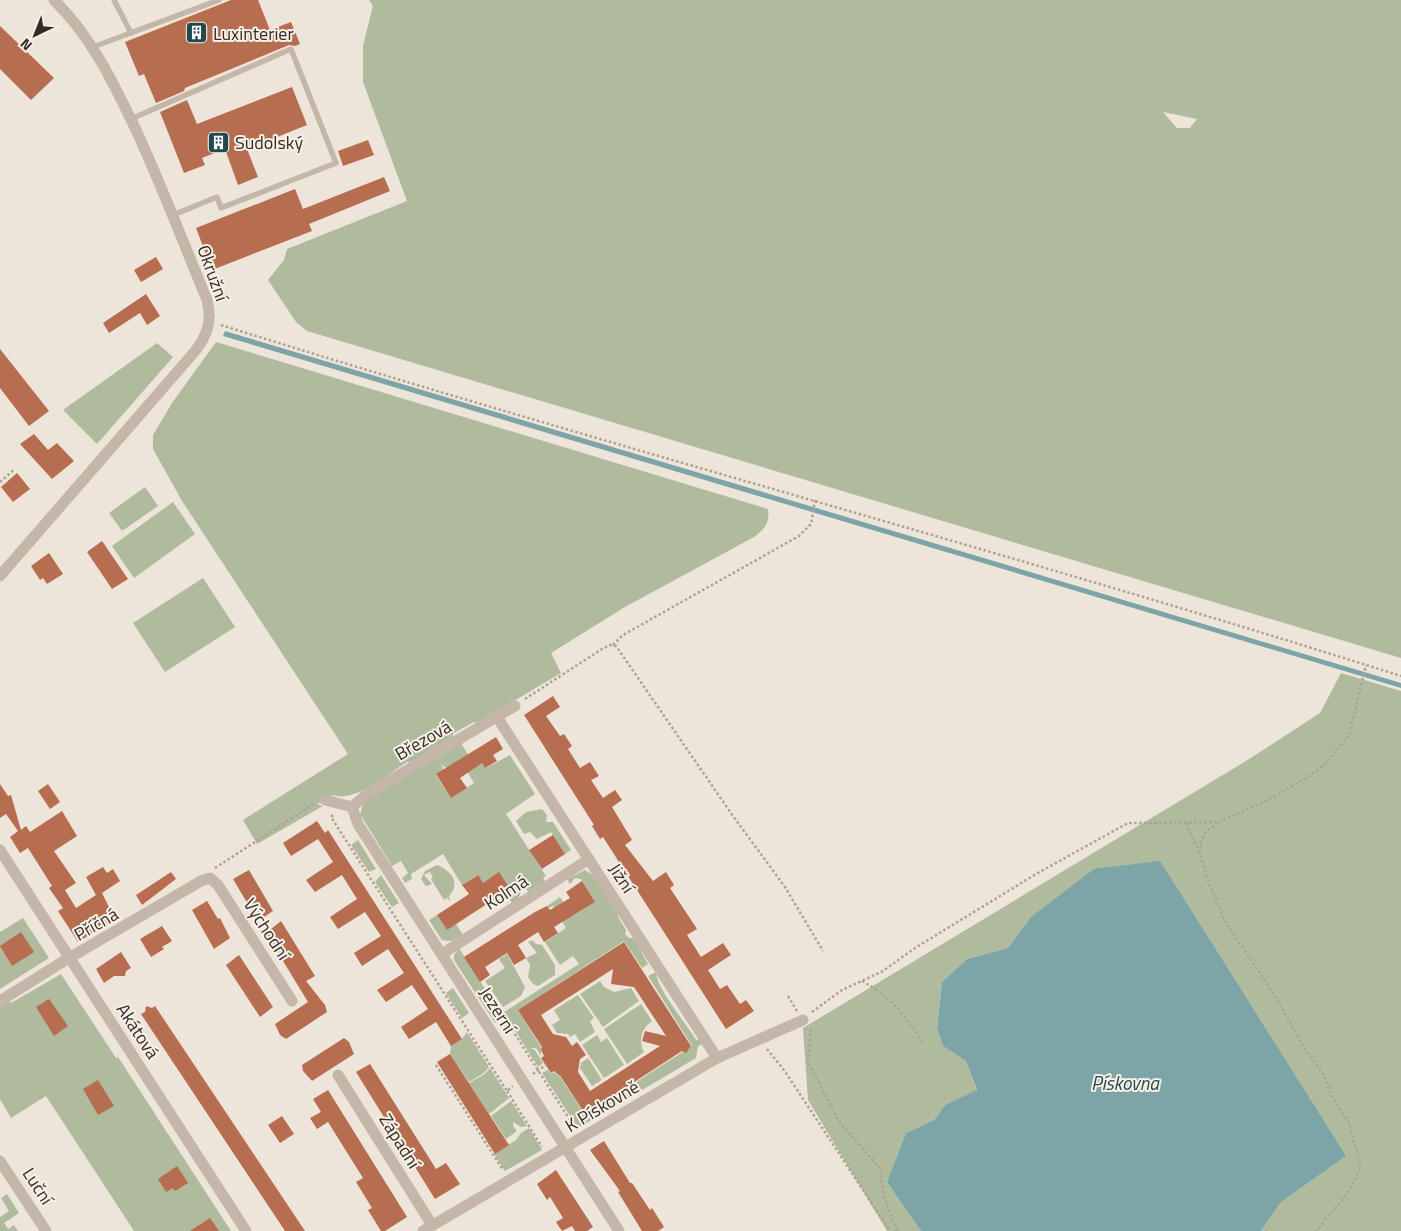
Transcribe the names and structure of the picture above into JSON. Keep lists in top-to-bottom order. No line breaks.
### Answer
{"streets":{"street":["Okružní","Březová","Jižní","Kolmá","Příčná","Východní","Jezerní","Akátová","K Pískovně","Západní","Luční"]},"crossings":[["Březová","Jižní"],["Březová","Jezerní"],["Jižní","Kolmá"],["Jižní","K Pískovně"],["Kolmá","Jezerní"],["Příčná","Východní"],["Příčná","Akátová"],["Jezerní","K Pískovně"],["K Pískovně","Západní"]],"water":["Pískovna"],"places":{"building":["Luxinterier","Sudolský"]},"north":"bottom left"}
